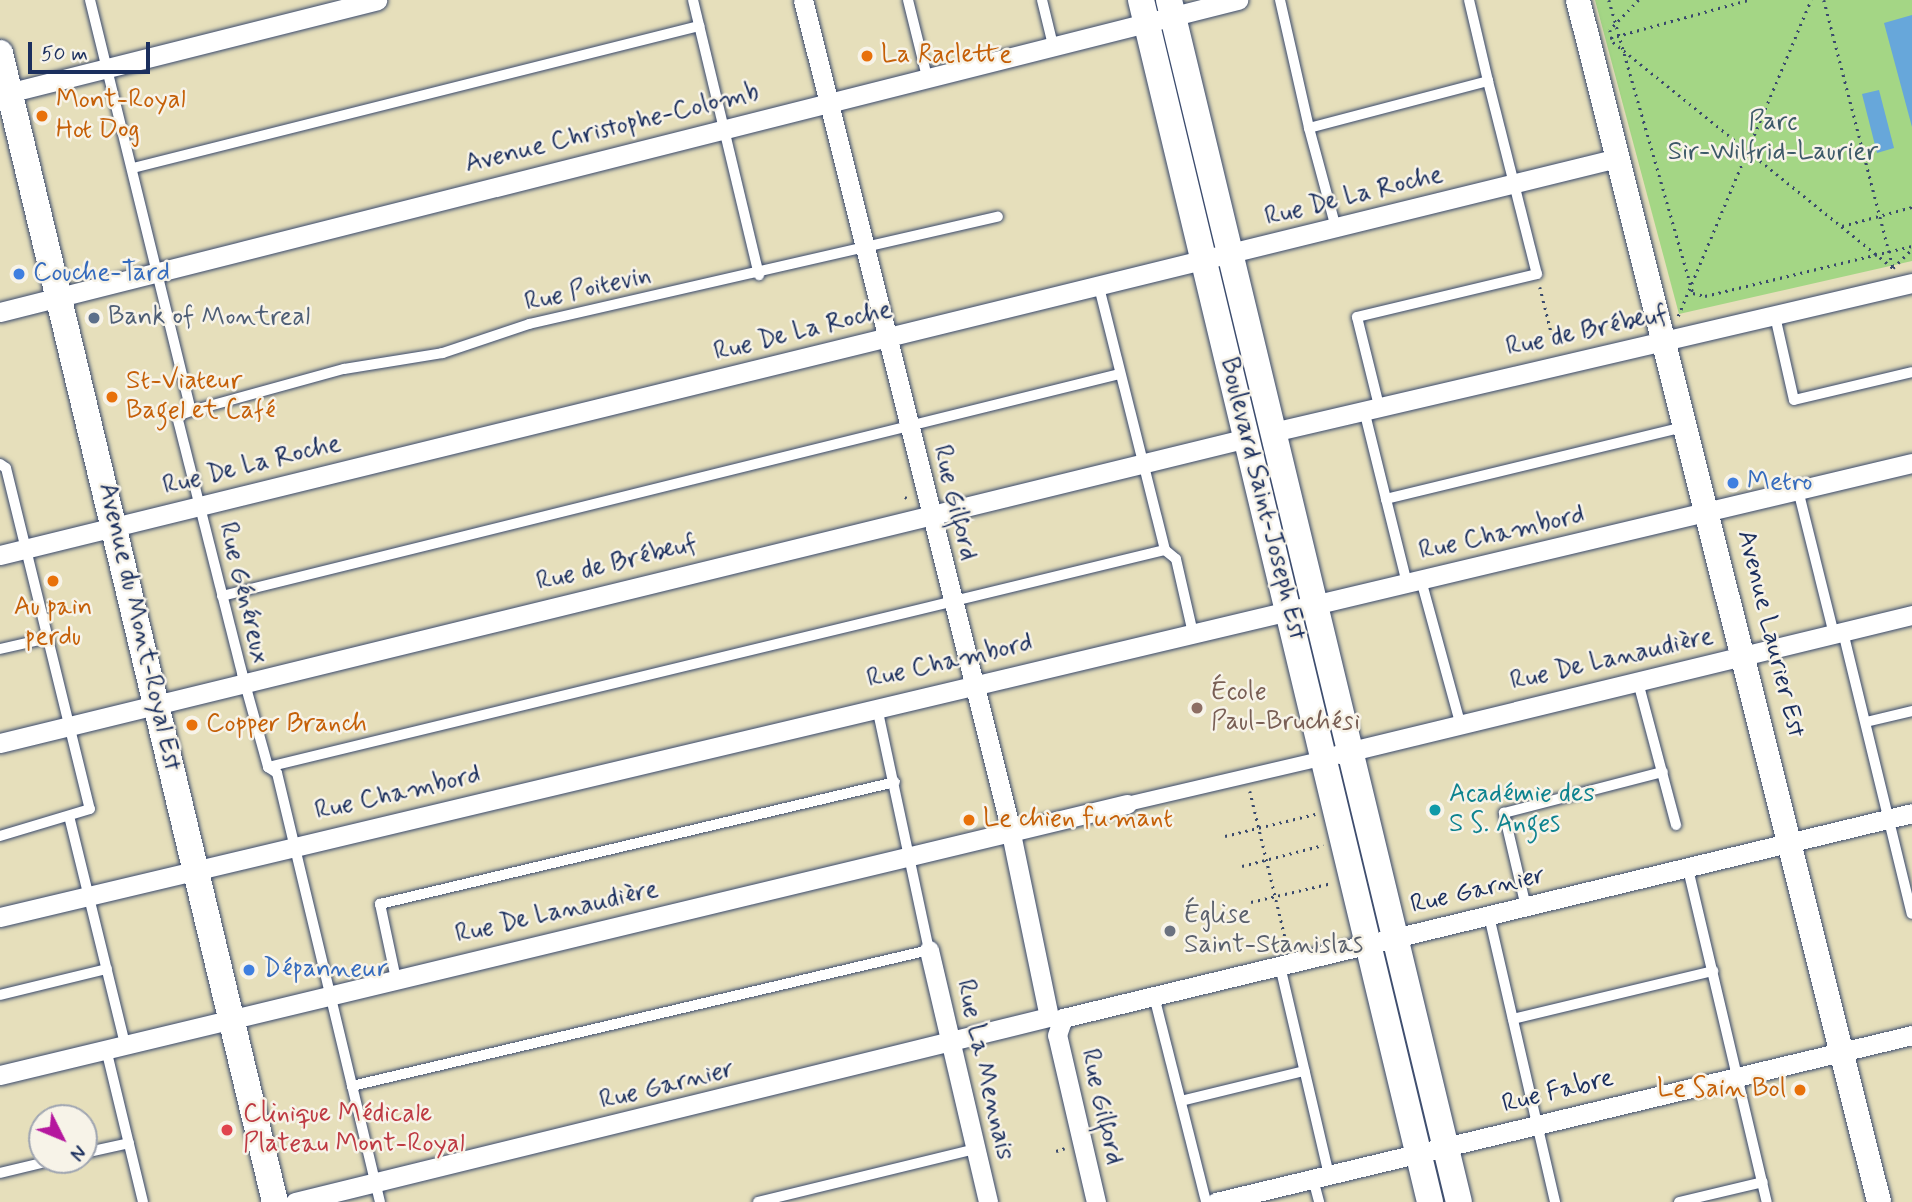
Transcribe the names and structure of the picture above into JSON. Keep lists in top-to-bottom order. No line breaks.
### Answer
{"streets":{"main road":["Boulevard Saint-Joseph Est","Avenue du Mont-Royal Est"],"street":["Avenue Christophe-Colomb","Rue De La Roche","Rue de Brébeuf","Rue Gilford","Rue Chambord","Avenue Laurier Est","Rue De Lanaudière","Rue Garnier","Rue La Mennais","Rue Fabre"],"lane":["Rue Poitevin","Rue Généreux"]},"crossings":[["Avenue Christophe-Colomb","Boulevard Saint-Joseph Est"],["Avenue Christophe-Colomb","Rue Gilford"],["Avenue Christophe-Colomb","Avenue du Mont-Royal Est"],["Rue De La Roche","Boulevard Saint-Joseph Est"],["Rue De La Roche","Rue Gilford"],["Rue De La Roche","Rue Généreux"],["Rue De La Roche","Avenue du Mont-Royal Est"],["Rue De La Roche","Avenue Laurier Est"],["Rue Poitevin","Rue Gilford"],["Rue Poitevin","Rue Généreux"],["Rue de Brébeuf","Boulevard Saint-Joseph Est"],["Rue de Brébeuf","Rue Gilford"],["Rue de Brébeuf","Rue Généreux"],["Rue de Brébeuf","Avenue du Mont-Royal Est"],["Rue de Brébeuf","Avenue Laurier Est"],["Boulevard Saint-Joseph Est","Rue Chambord"],["Boulevard Saint-Joseph Est","Rue De Lanaudière"],["Boulevard Saint-Joseph Est","Rue Garnier"],["Boulevard Saint-Joseph Est","Rue Fabre"],["Rue Gilford","Rue Chambord"],["Rue Gilford","Rue De Lanaudière"],["Rue Gilford","Rue Garnier"],["Rue Chambord","Rue Généreux"],["Rue Chambord","Avenue du Mont-Royal Est"],["Rue Chambord","Avenue Laurier Est"],["Rue Généreux","Rue De Lanaudière"],["Rue Généreux","Rue Garnier"],["Avenue du Mont-Royal Est","Rue De Lanaudière"],["Avenue Laurier Est","Rue De Lanaudière"],["Avenue Laurier Est","Rue Garnier"],["Avenue Laurier Est","Rue Fabre"],["Rue Garnier","Rue La Mennais"]],"parks":["Parc Sir-Wilfrid-Laurier"],"places":["La Raclette","Mont-Royal Hot Dog","Couche-Tard","Bank of Montreal","St-Viateur Bagel et Café","Metro","Au pain perdu","École Paul-Bruchési","Copper Branch","Académie des S S. Anges","Le chien fumant","Église Saint-Stanislas","Dépanneur","Le Sain Bol","Clinique Médicale Plateau Mont-Royal"],"scale_bar":"50 m","north":"bottom right"}
